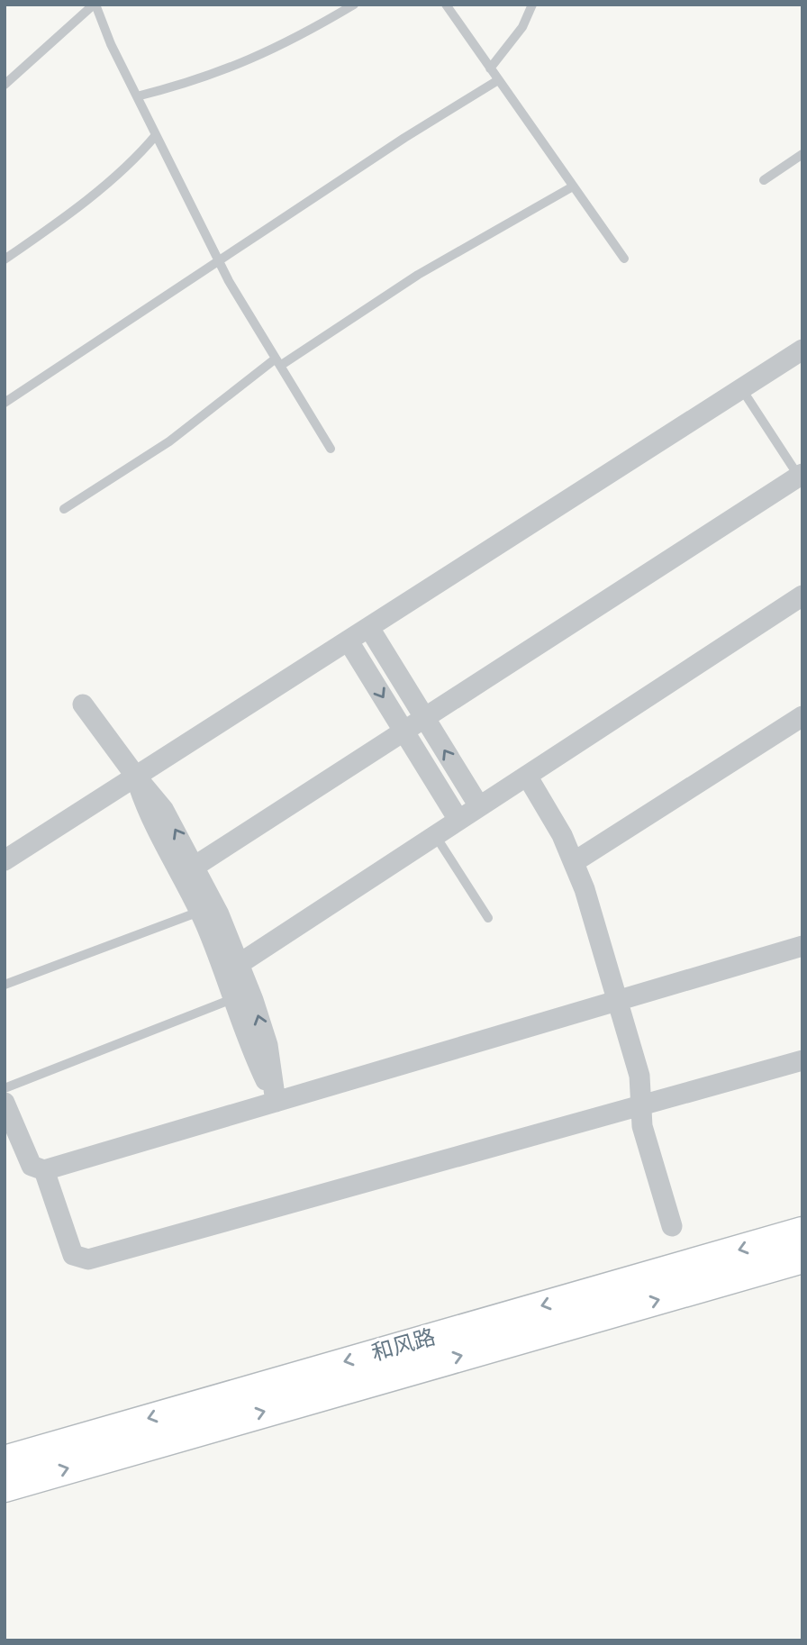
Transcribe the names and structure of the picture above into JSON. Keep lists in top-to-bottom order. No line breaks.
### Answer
{"streets":{"street":["和风路"]}}
